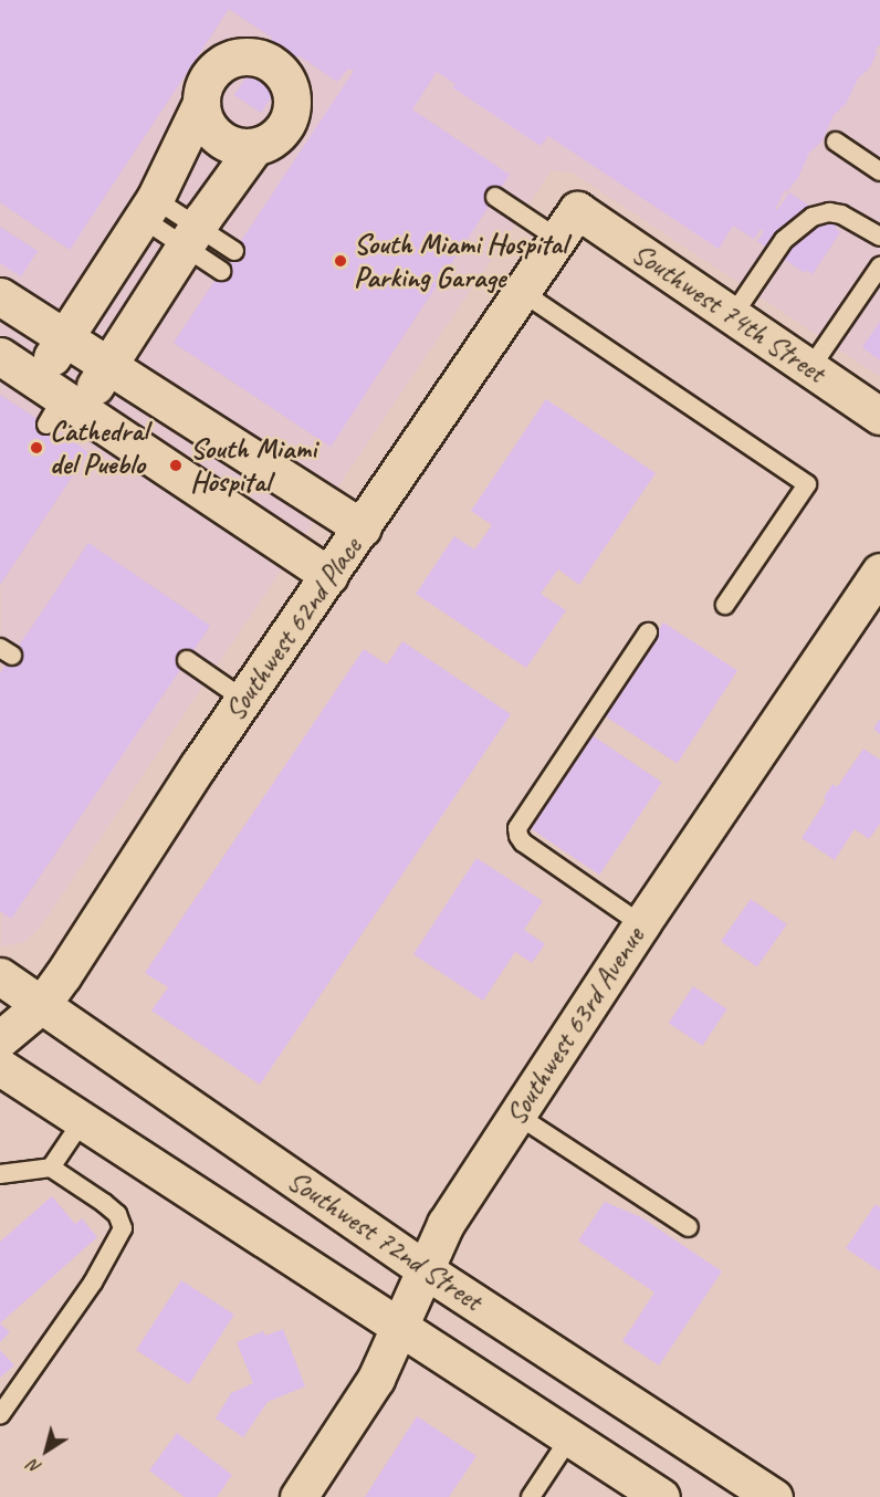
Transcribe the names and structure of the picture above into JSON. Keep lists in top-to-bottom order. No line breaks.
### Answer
{"streets":{"street":["Southwest 74th Street","Southwest 62nd Place","Southwest 63rd Avenue","Southwest 72nd Street"]},"crossings":[["Southwest 74th Street","Southwest 62nd Place"],["Southwest 62nd Place","Southwest 72nd Street"],["Southwest 63rd Avenue","Southwest 72nd Street"]],"places":["South Miami Hospital Parking Garage","Cathedral del Pueblo","South Miami Hospital"],"north":"bottom left"}
